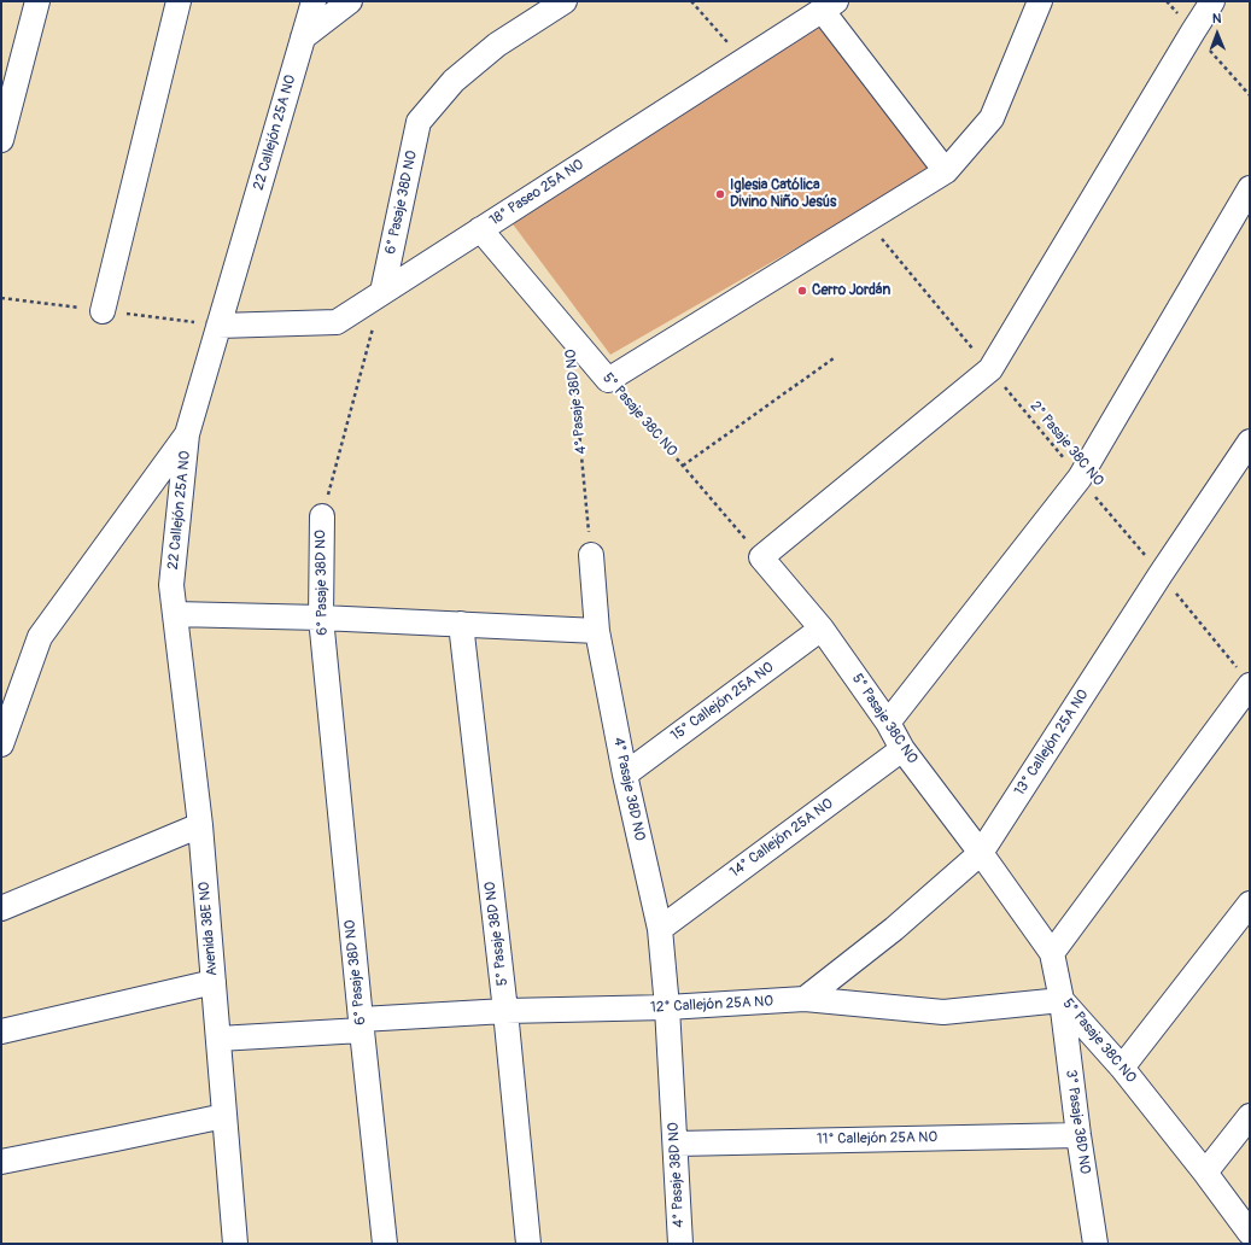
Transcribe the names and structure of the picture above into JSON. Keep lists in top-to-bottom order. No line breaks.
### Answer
{"streets":{"street":["22 Callejón 25A NO","18° Paseo 25A NO","6° Pasaje 38D NO","4° Pasaje 38D NO","5° Pasaje 38C NO","15° Callejón 25A NO","13° Callejón 25A NO","14° Callejón 25A NO","Avenida 38E NO","5° Pasaje 38D NO","12° Callejón 25A NO","3° Pasaje 38D NO","11° Callejón 25A NO"],"path":["2° Pasaje 38C NO"]},"crossings":[["22 Callejón 25A NO","18° Paseo 25A NO"],["22 Callejón 25A NO","Avenida 38E NO"],["18° Paseo 25A NO","6° Pasaje 38D NO"],["18° Paseo 25A NO","5° Pasaje 38C NO"],["6° Pasaje 38D NO","12° Callejón 25A NO"],["4° Pasaje 38D NO","15° Callejón 25A NO"],["4° Pasaje 38D NO","14° Callejón 25A NO"],["4° Pasaje 38D NO","12° Callejón 25A NO"],["4° Pasaje 38D NO","11° Callejón 25A NO"],["5° Pasaje 38C NO","15° Callejón 25A NO"],["5° Pasaje 38C NO","13° Callejón 25A NO"],["5° Pasaje 38C NO","14° Callejón 25A NO"],["5° Pasaje 38C NO","12° Callejón 25A NO"],["5° Pasaje 38C NO","3° Pasaje 38D NO"],["2° Pasaje 38C NO","13° Callejón 25A NO"],["13° Callejón 25A NO","12° Callejón 25A NO"],["Avenida 38E NO","12° Callejón 25A NO"],["5° Pasaje 38D NO","12° Callejón 25A NO"],["12° Callejón 25A NO","3° Pasaje 38D NO"],["3° Pasaje 38D NO","11° Callejón 25A NO"]],"places":["Iglesia Católica Divino Niño Jesús","Cerro Jordán"],"north":"top"}
